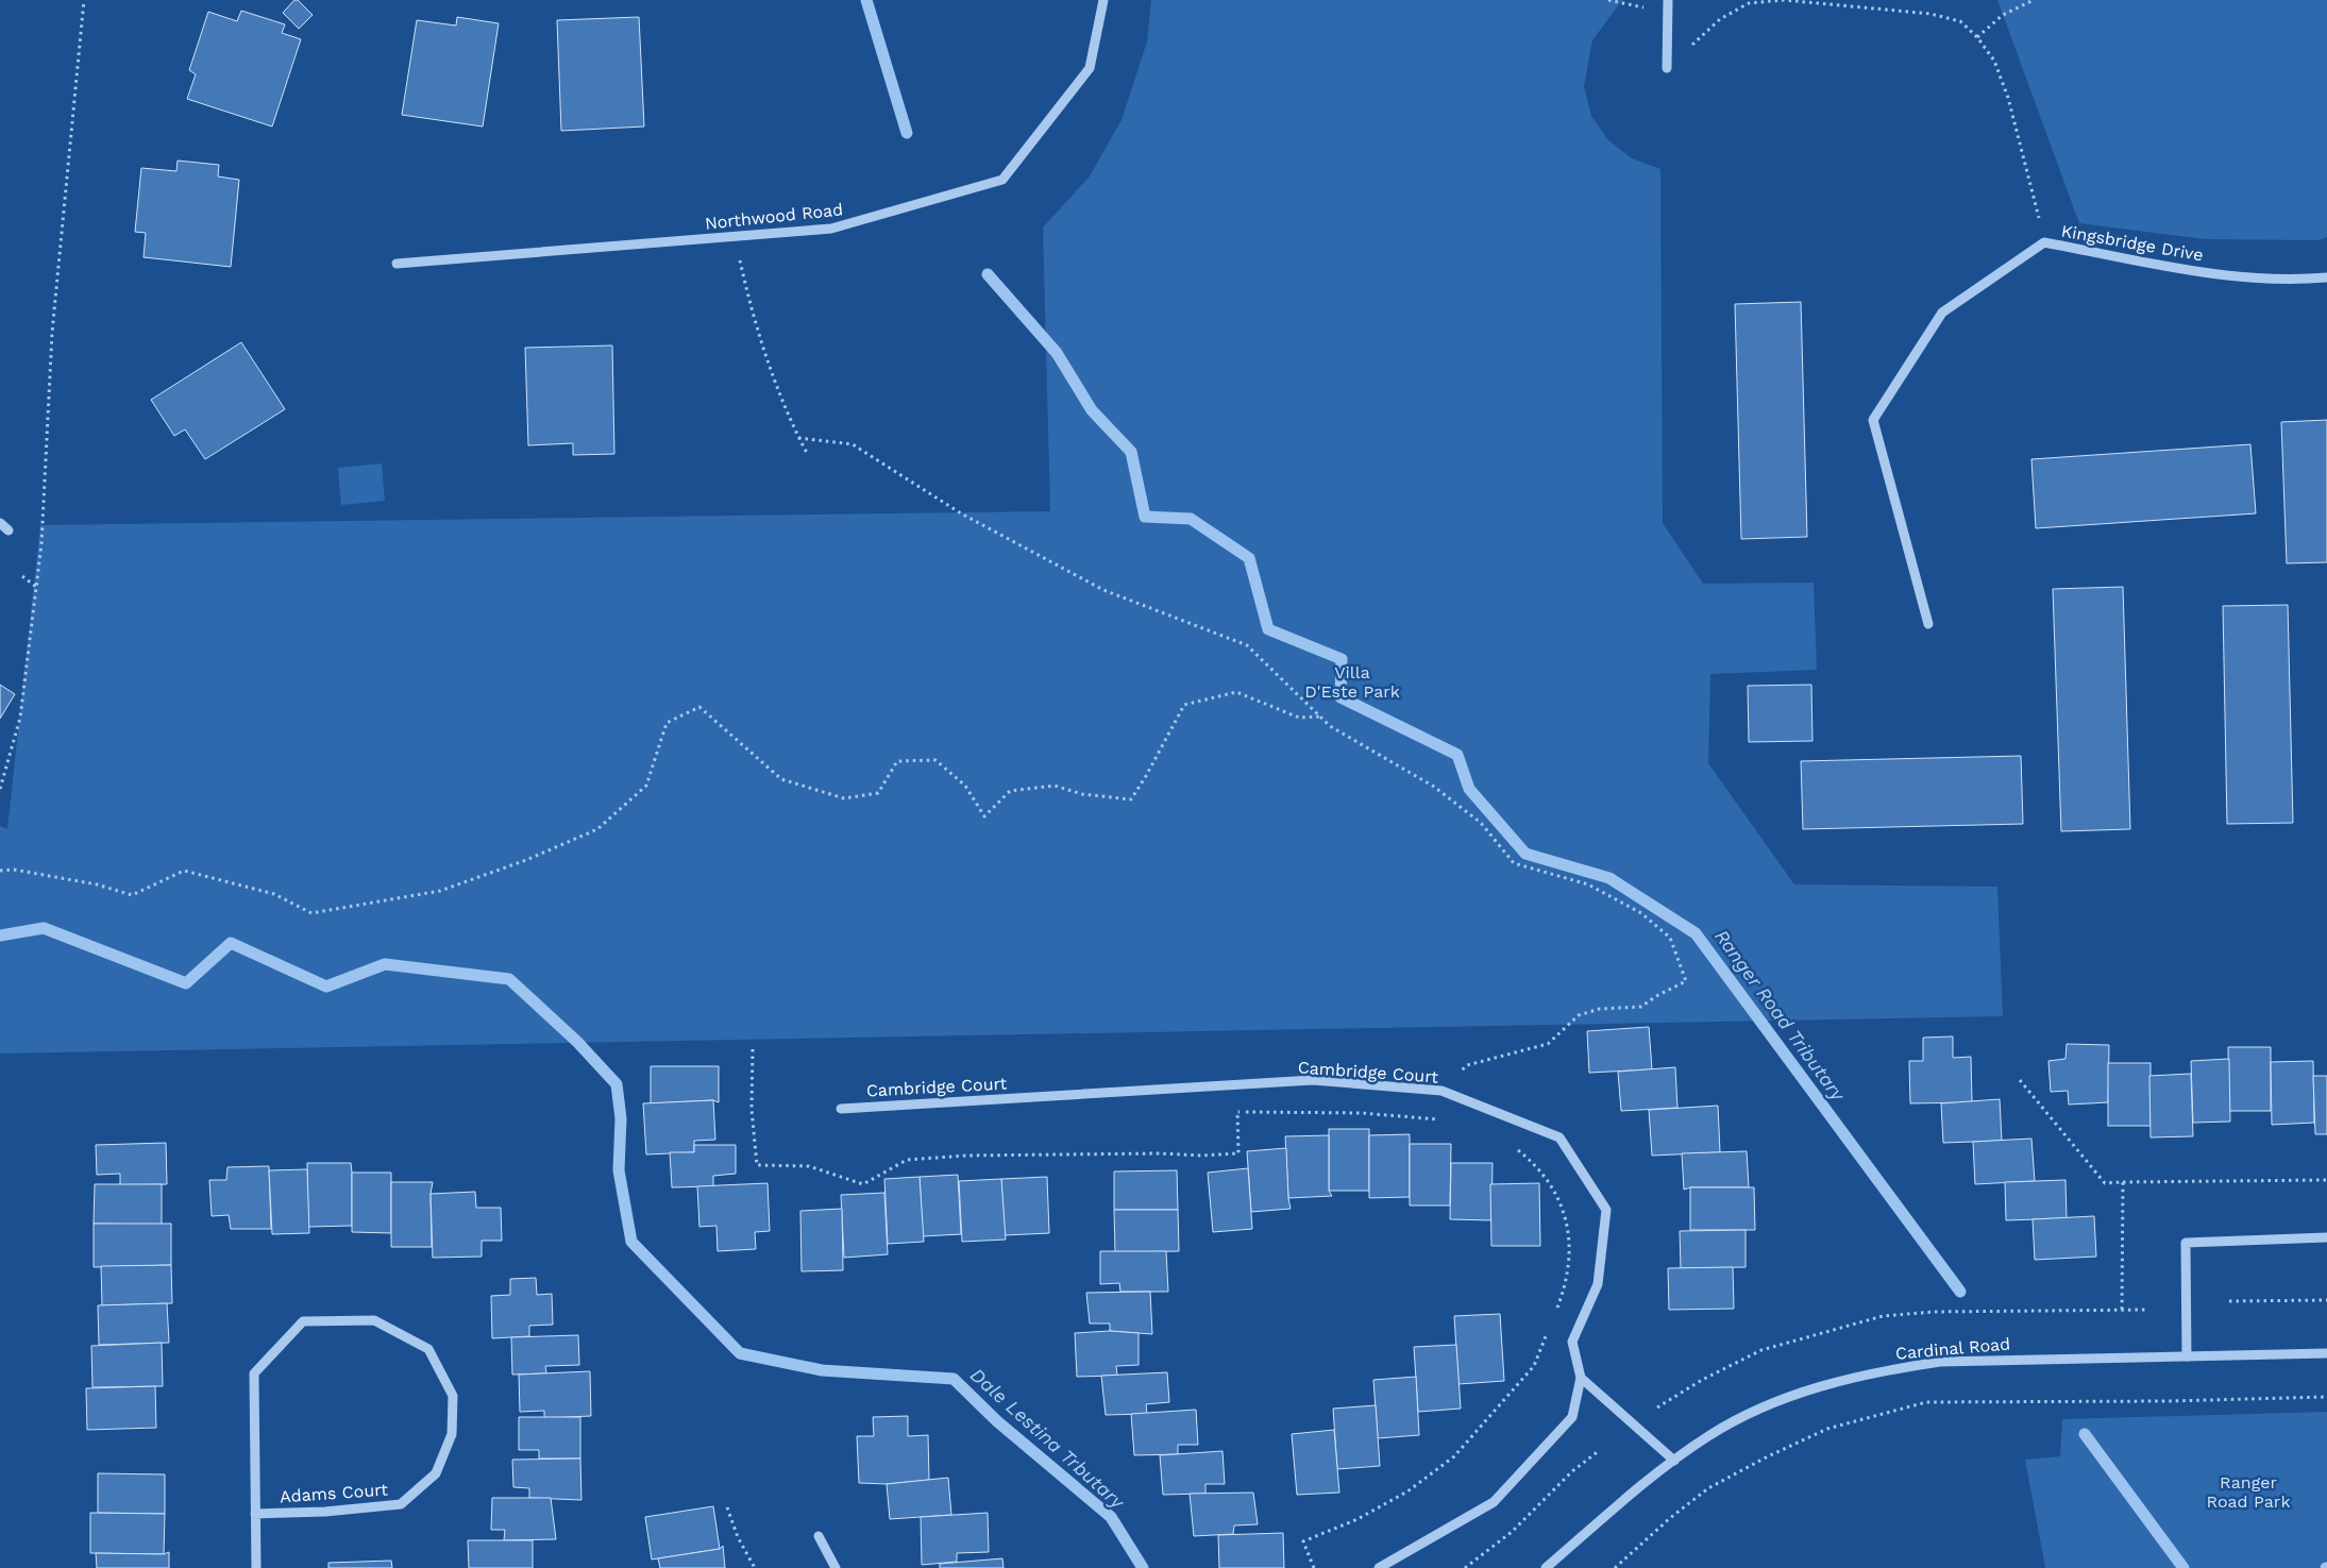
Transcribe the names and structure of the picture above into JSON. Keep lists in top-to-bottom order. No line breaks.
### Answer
{"streets":{"street":["Northwood Road","Kingsbridge Drive","Cambridge Court","Cardinal Road","Adams Court"]},"water":["Ranger Road Tributary","Dale Lestina Trbutary"],"parks":["Villa D'Este Park","Ranger Road Park"]}
